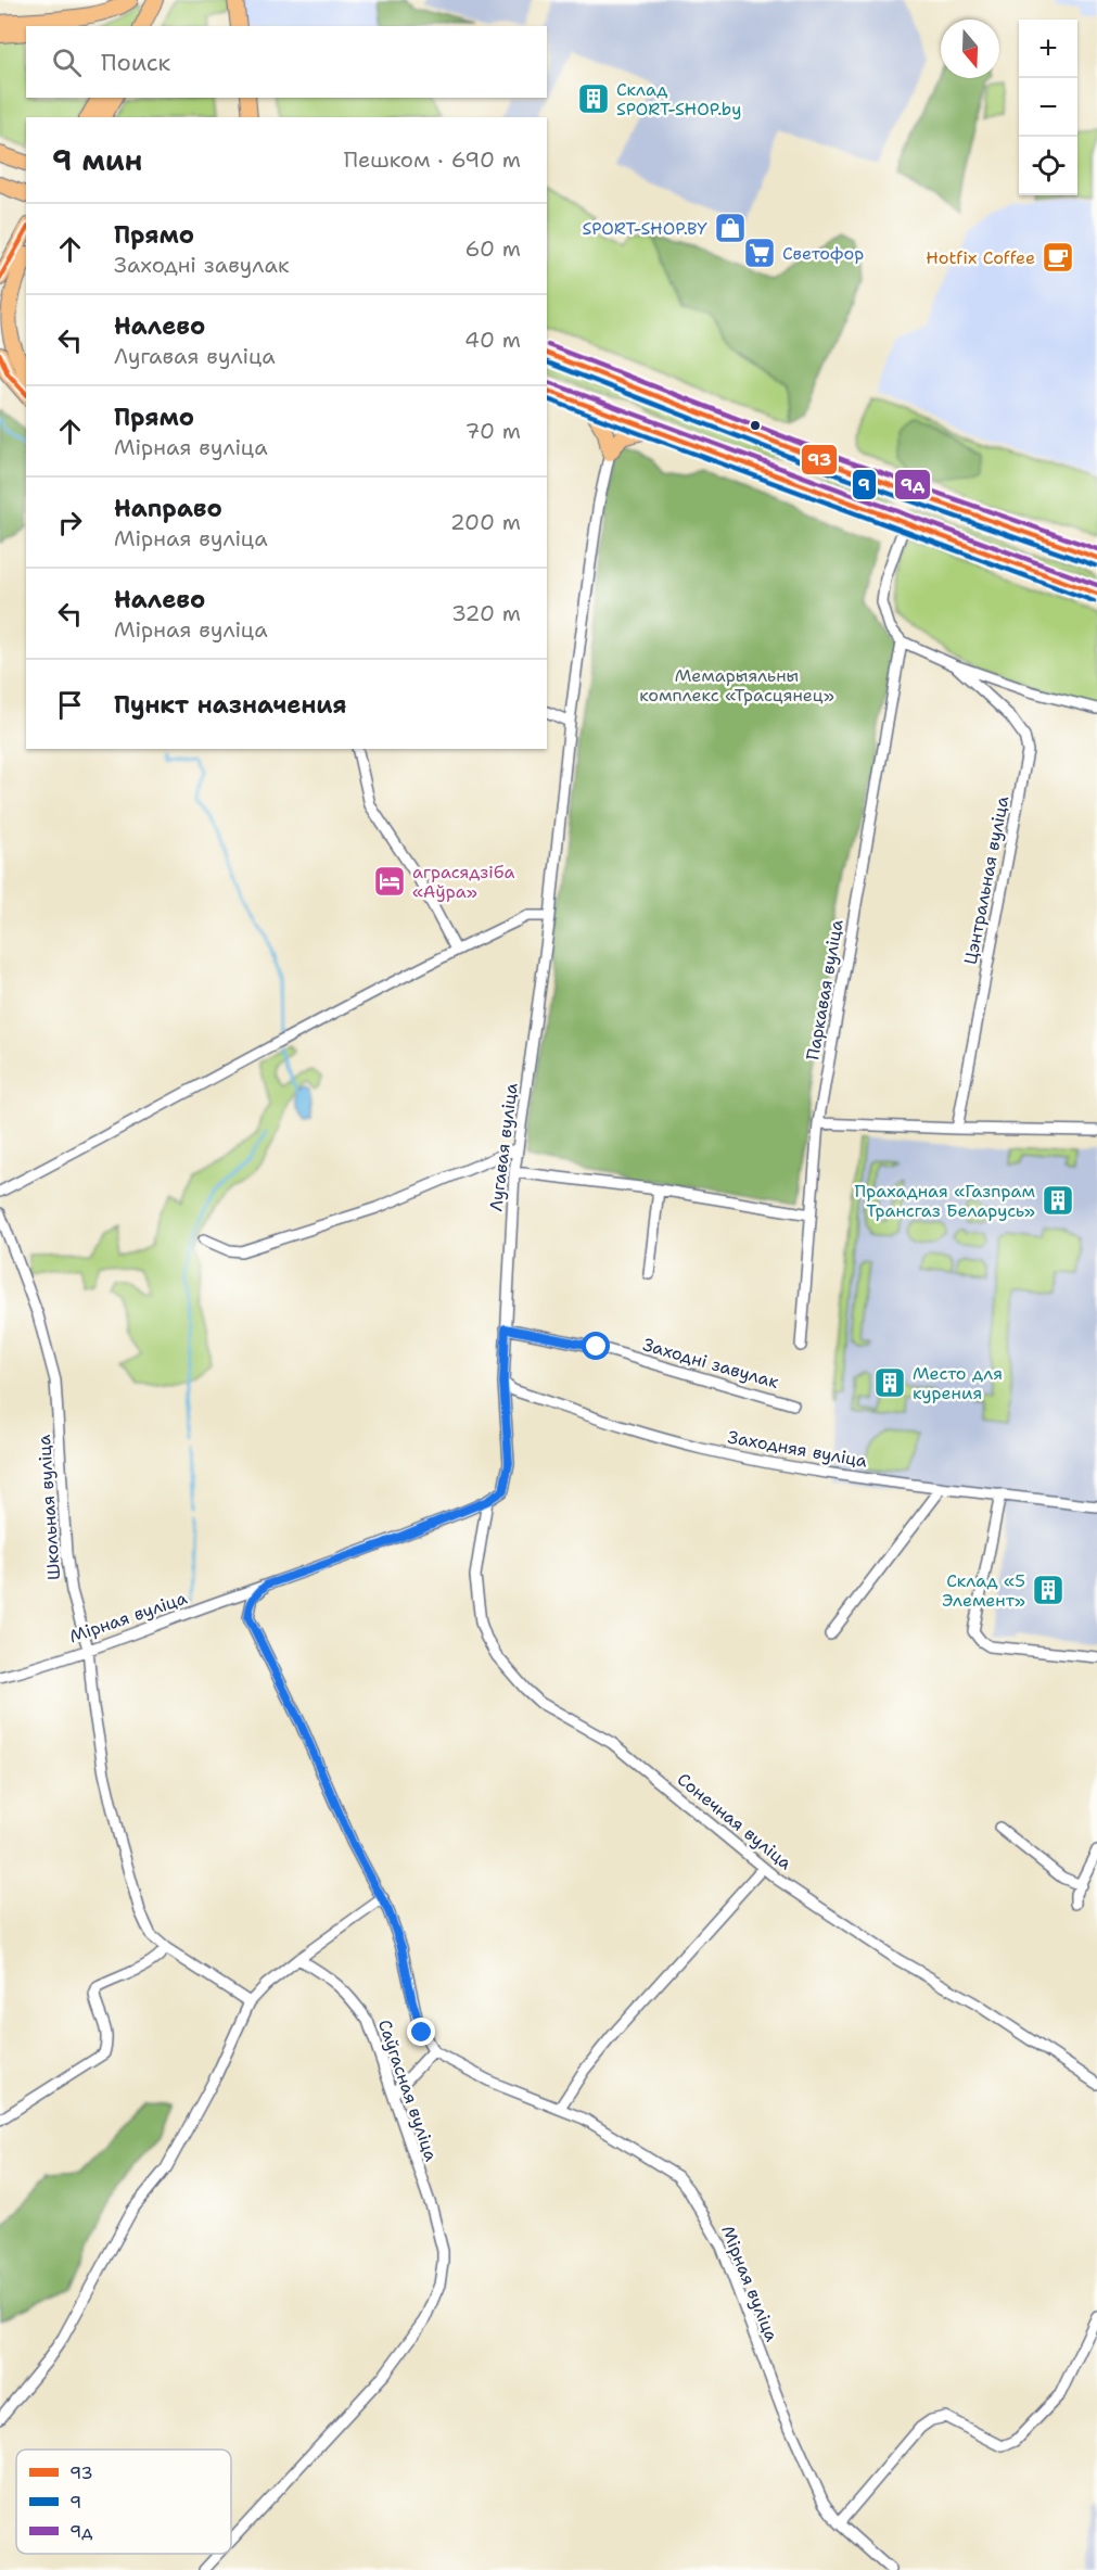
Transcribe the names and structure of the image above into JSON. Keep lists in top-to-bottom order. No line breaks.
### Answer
{"streets":{"street":["Цэнтральная вуліца","Паркавая вуліца","Лугавая вуліца","Заходні завулак","Заходняя вуліца","Школьная вуліца","Мірная вуліца","Сонечная вуліца","Саўгасная вуліца"]},"crossings":[["Цэнтральная вуліца","Паркавая вуліца"],["Лугавая вуліца","Заходні завулак"],["Лугавая вуліца","Заходняя вуліца"],["Лугавая вуліца","Мірная вуліца"],["Заходняя вуліца","Мірная вуліца"],["Школьная вуліца","Мірная вуліца"],["Мірная вуліца","Сонечная вуліца"]],"parks":["Мемарыяльны комплекс «Трасцянец»"],"places":{"building":["Склад SPORT-SHOP.by","Прахадная «Газпрам Трансгаз Беларусь»","Место для курения","Склад «5 Элемент»"],"shop":["SPORT-SHOP.BY"],"supermarket":["Светофор"],"cafe":["Hotfix Coffee"],"hotel":["аграсядзіба «Аўра»"]},"lines":["transit line 93","transit line 9д","transit line 9"],"legend":["93","9","9д"],"north":"bottom","page":{"map_buttons":["+","−"],"search":"Поиск","heading":["9 мин","Пешком · 690 m"],"list":[["Прямо","Заходні завулак","60 m"],["Налево","Лугавая вуліца","40 m"],["Прямо","Мірная вуліца","70 m"],["Направо","Мірная вуліца","200 m"],["Налево","Мірная вуліца","320 m"],"Пункт назначения"]}}
